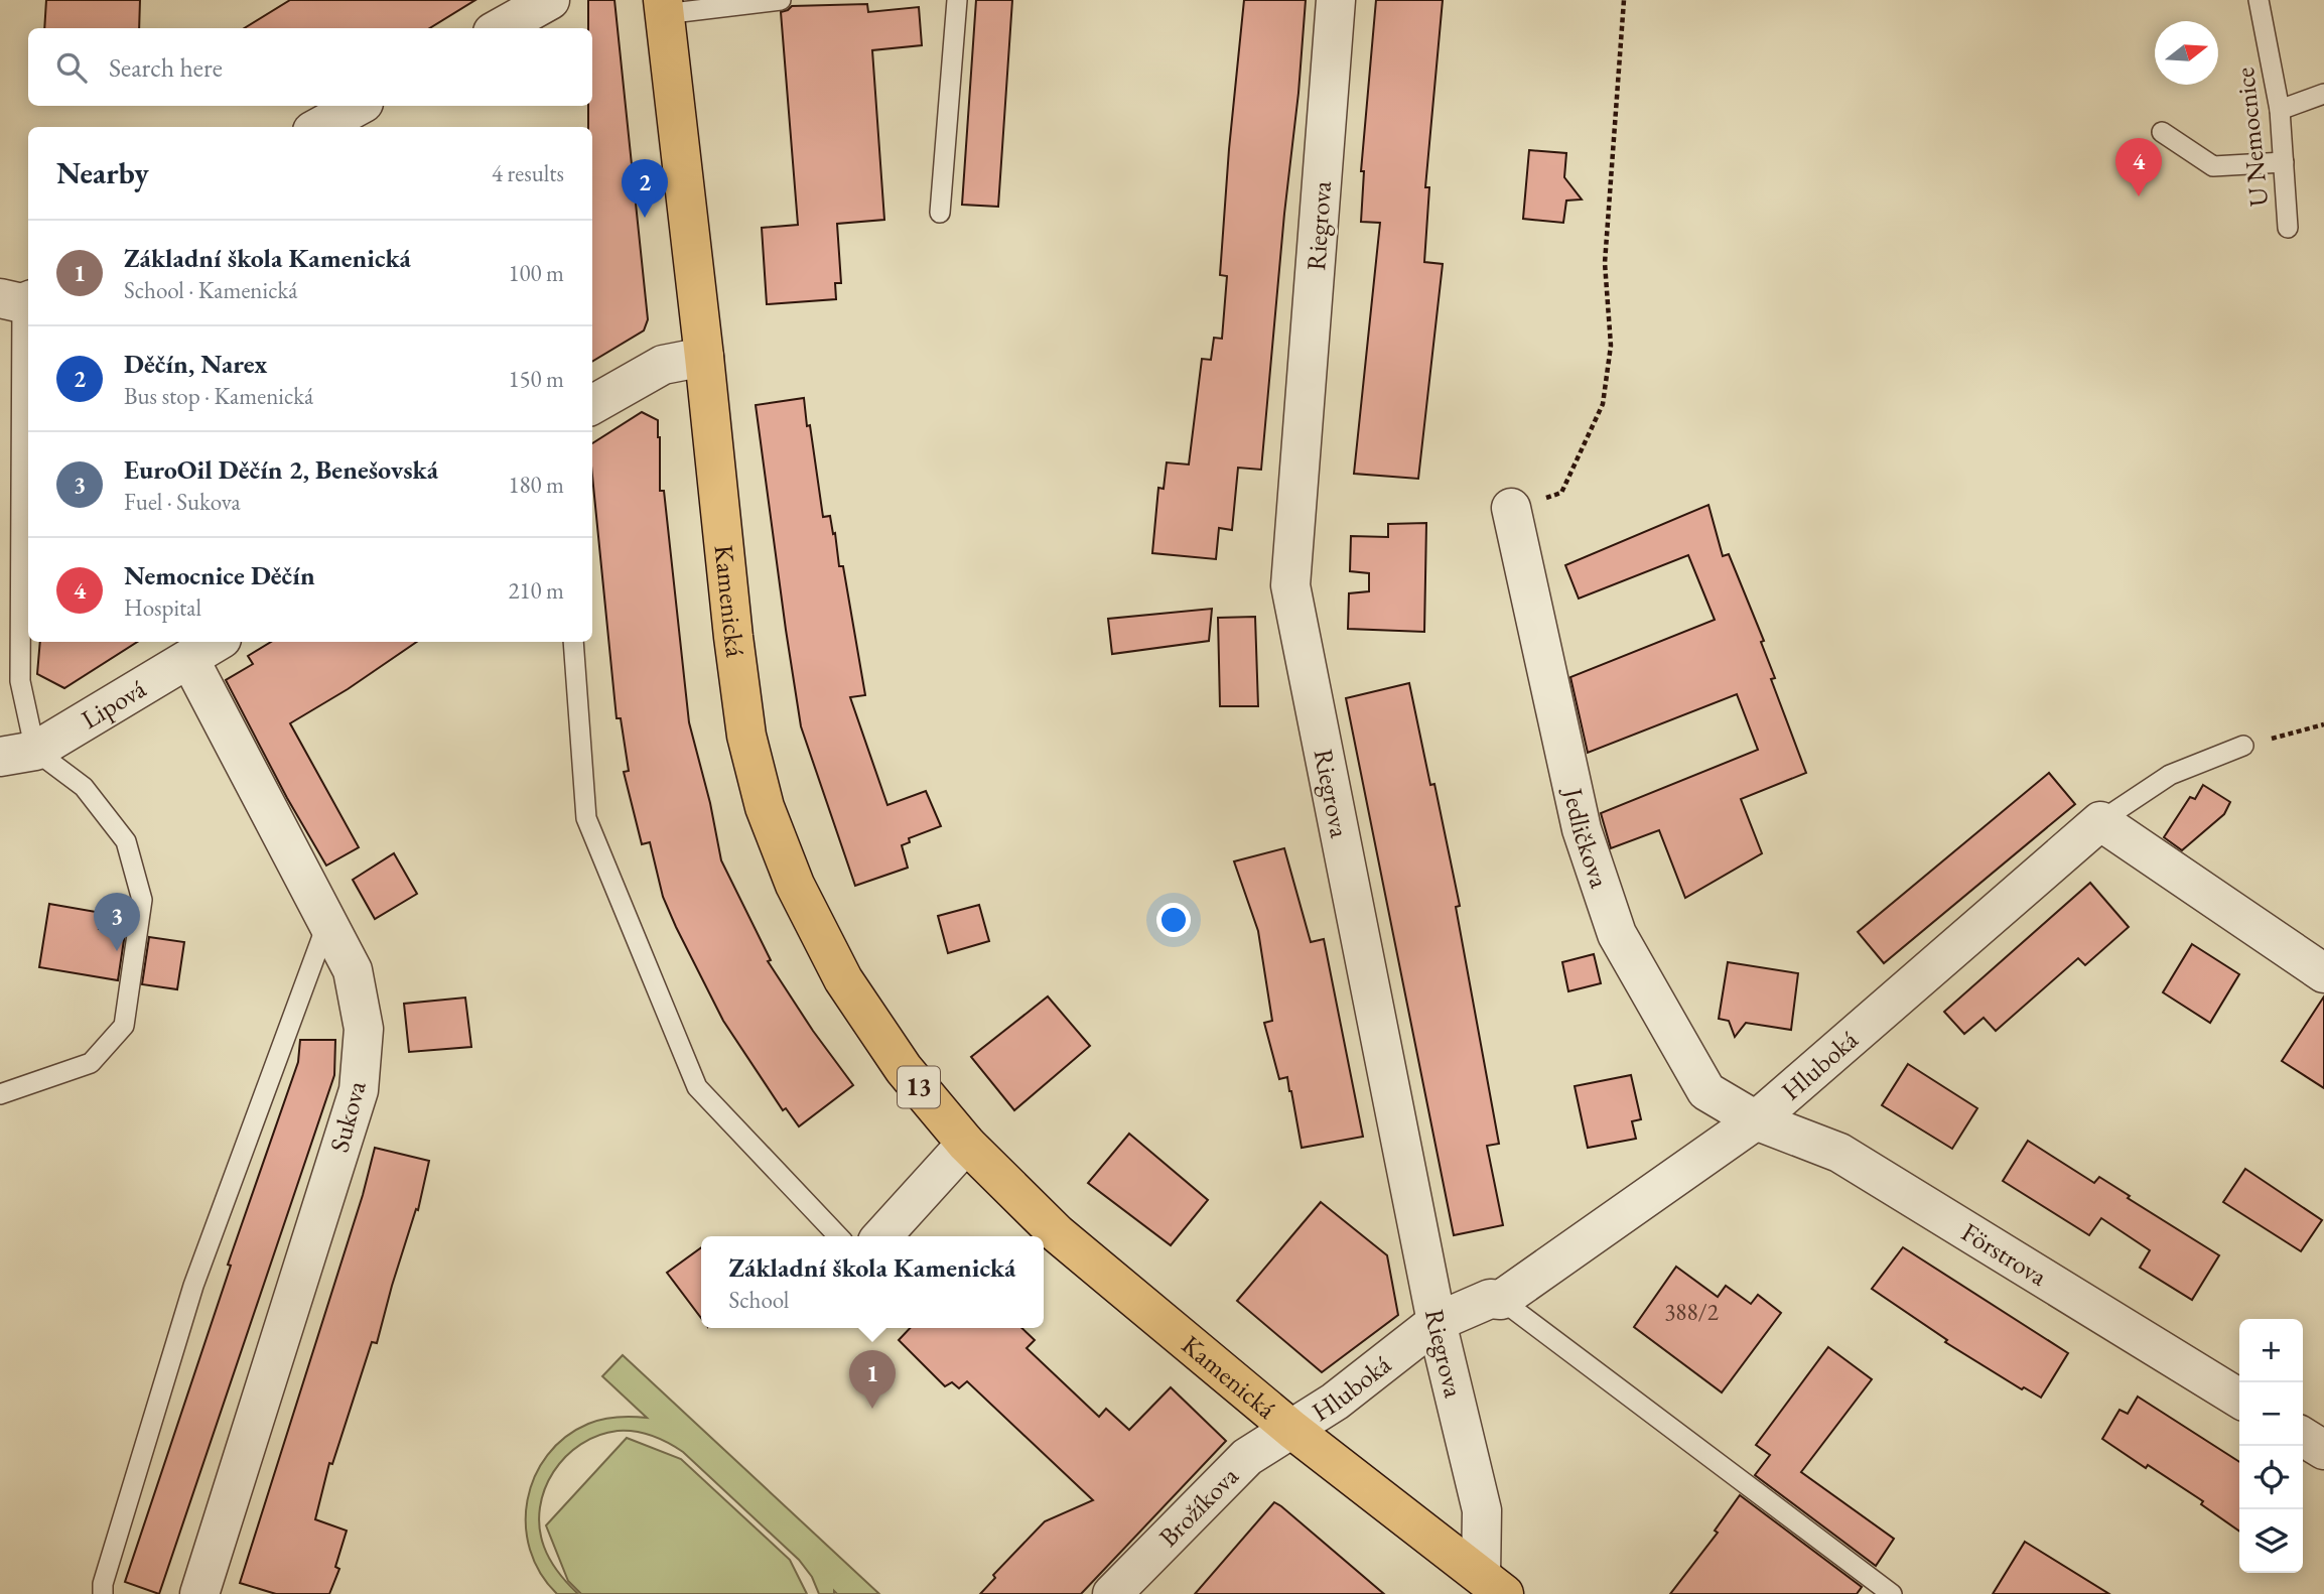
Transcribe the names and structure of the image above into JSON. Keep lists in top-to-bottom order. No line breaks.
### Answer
{"streets":{"main road":["Kamenická","13"],"street":["Riegrova","Lipová","Jedličkova","Hluboká","Sukova","Förstrova","Brožíkova"],"lane":["U Nemocnice"]},"crossings":[["Riegrova","Kamenická"],["Riegrova","Hluboká"],["Kamenická","Hluboká"],["Kamenická","Brožíkova"],["Lipová","Sukova"],["Jedličkova","Hluboká"],["Jedličkova","Förstrova"],["Hluboká","Förstrova"],["Hluboká","Brožíkova"]],"house_numbers":["388/2"],"north":"right","page":{"search":"Search here","heading":["Nearby","4 results"],"pins":["4","2","3","1"],"list":[{"mark":"1","name":"Základní škola Kamenická","note":"School · Kamenická","value":"100 m"},{"mark":"2","name":"Děčín, Narex","note":"Bus stop · Kamenická","value":"150 m"},{"mark":"3","name":"EuroOil Děčín 2, Benešovská","note":"Fuel · Sukova","value":"180 m"},{"mark":"4","name":"Nemocnice Děčín","note":"Hospital","value":"210 m"}],"popup":["Základní škola Kamenická","School"],"map_buttons":["+","−"]}}
